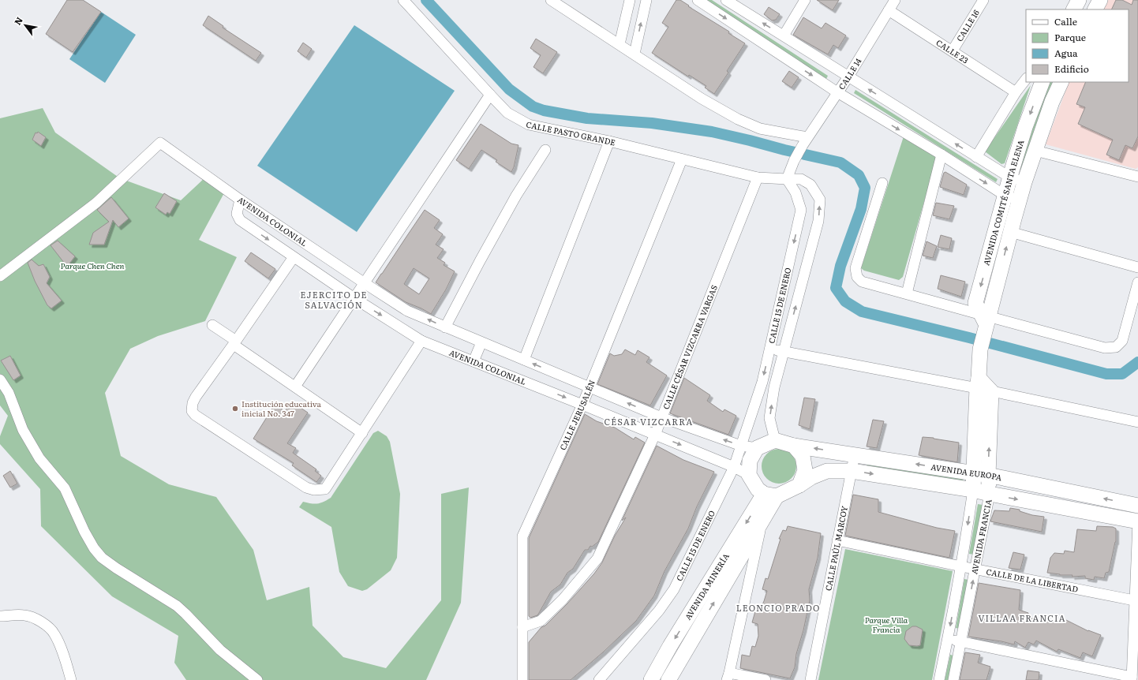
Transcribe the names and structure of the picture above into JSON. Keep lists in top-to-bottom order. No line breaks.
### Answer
{"streets":{"main road":["AVENIDA COMITÉ SANTA ELENA","AVENIDA EUROPA","AVENIDA FRANCIA","AVENIDA MINERÍA"],"street":["CALLE 16","CALLE 23","CALLE 14","CALLE PASTO GRANDE","AVENIDA COLONIAL","CALLE 15 DE ENERO","CALLE CÉSAR VIZCARRA VARGAS","CALLE JERUSALÉN","CALLE PAÚL MARCOY","CALLE DE LA LIBERTAD"]},"crossings":[["CALLE 16","CALLE 23"],["CALLE 23","CALLE 14"],["CALLE 14","CALLE PASTO GRANDE"],["CALLE 14","CALLE 15 DE ENERO"],["CALLE PASTO GRANDE","CALLE 15 DE ENERO"],["CALLE PASTO GRANDE","CALLE CÉSAR VIZCARRA VARGAS"],["CALLE PASTO GRANDE","CALLE JERUSALÉN"],["AVENIDA COMITÉ SANTA ELENA","AVENIDA FRANCIA"],["AVENIDA COLONIAL","CALLE 15 DE ENERO"],["AVENIDA COLONIAL","CALLE CÉSAR VIZCARRA VARGAS"],["AVENIDA COLONIAL","CALLE JERUSALÉN"],["AVENIDA COLONIAL","AVENIDA EUROPA"],["AVENIDA COLONIAL","AVENIDA MINERÍA"],["CALLE 15 DE ENERO","AVENIDA EUROPA"],["CALLE 15 DE ENERO","AVENIDA MINERÍA"],["CALLE CÉSAR VIZCARRA VARGAS","CALLE JERUSALÉN"],["AVENIDA EUROPA","AVENIDA FRANCIA"],["AVENIDA EUROPA","CALLE PAÚL MARCOY"],["AVENIDA EUROPA","AVENIDA MINERÍA"],["AVENIDA FRANCIA","CALLE DE LA LIBERTAD"],["CALLE PAÚL MARCOY","CALLE DE LA LIBERTAD"]],"one_way":["AVENIDA COMITÉ SANTA ELENA"],"districts":["EJERCITO DE SALVACIÓN","CÉSAR VIZCARRA","LEONCIO PRADO","VILLAA FRANCIA"],"parks":["Parque Chen Chen","Parque Villa Francia"],"places":["Institución educativa inicial No. 347"],"legend":["Calle","Parque","Agua","Edificio"],"north":"top left"}
